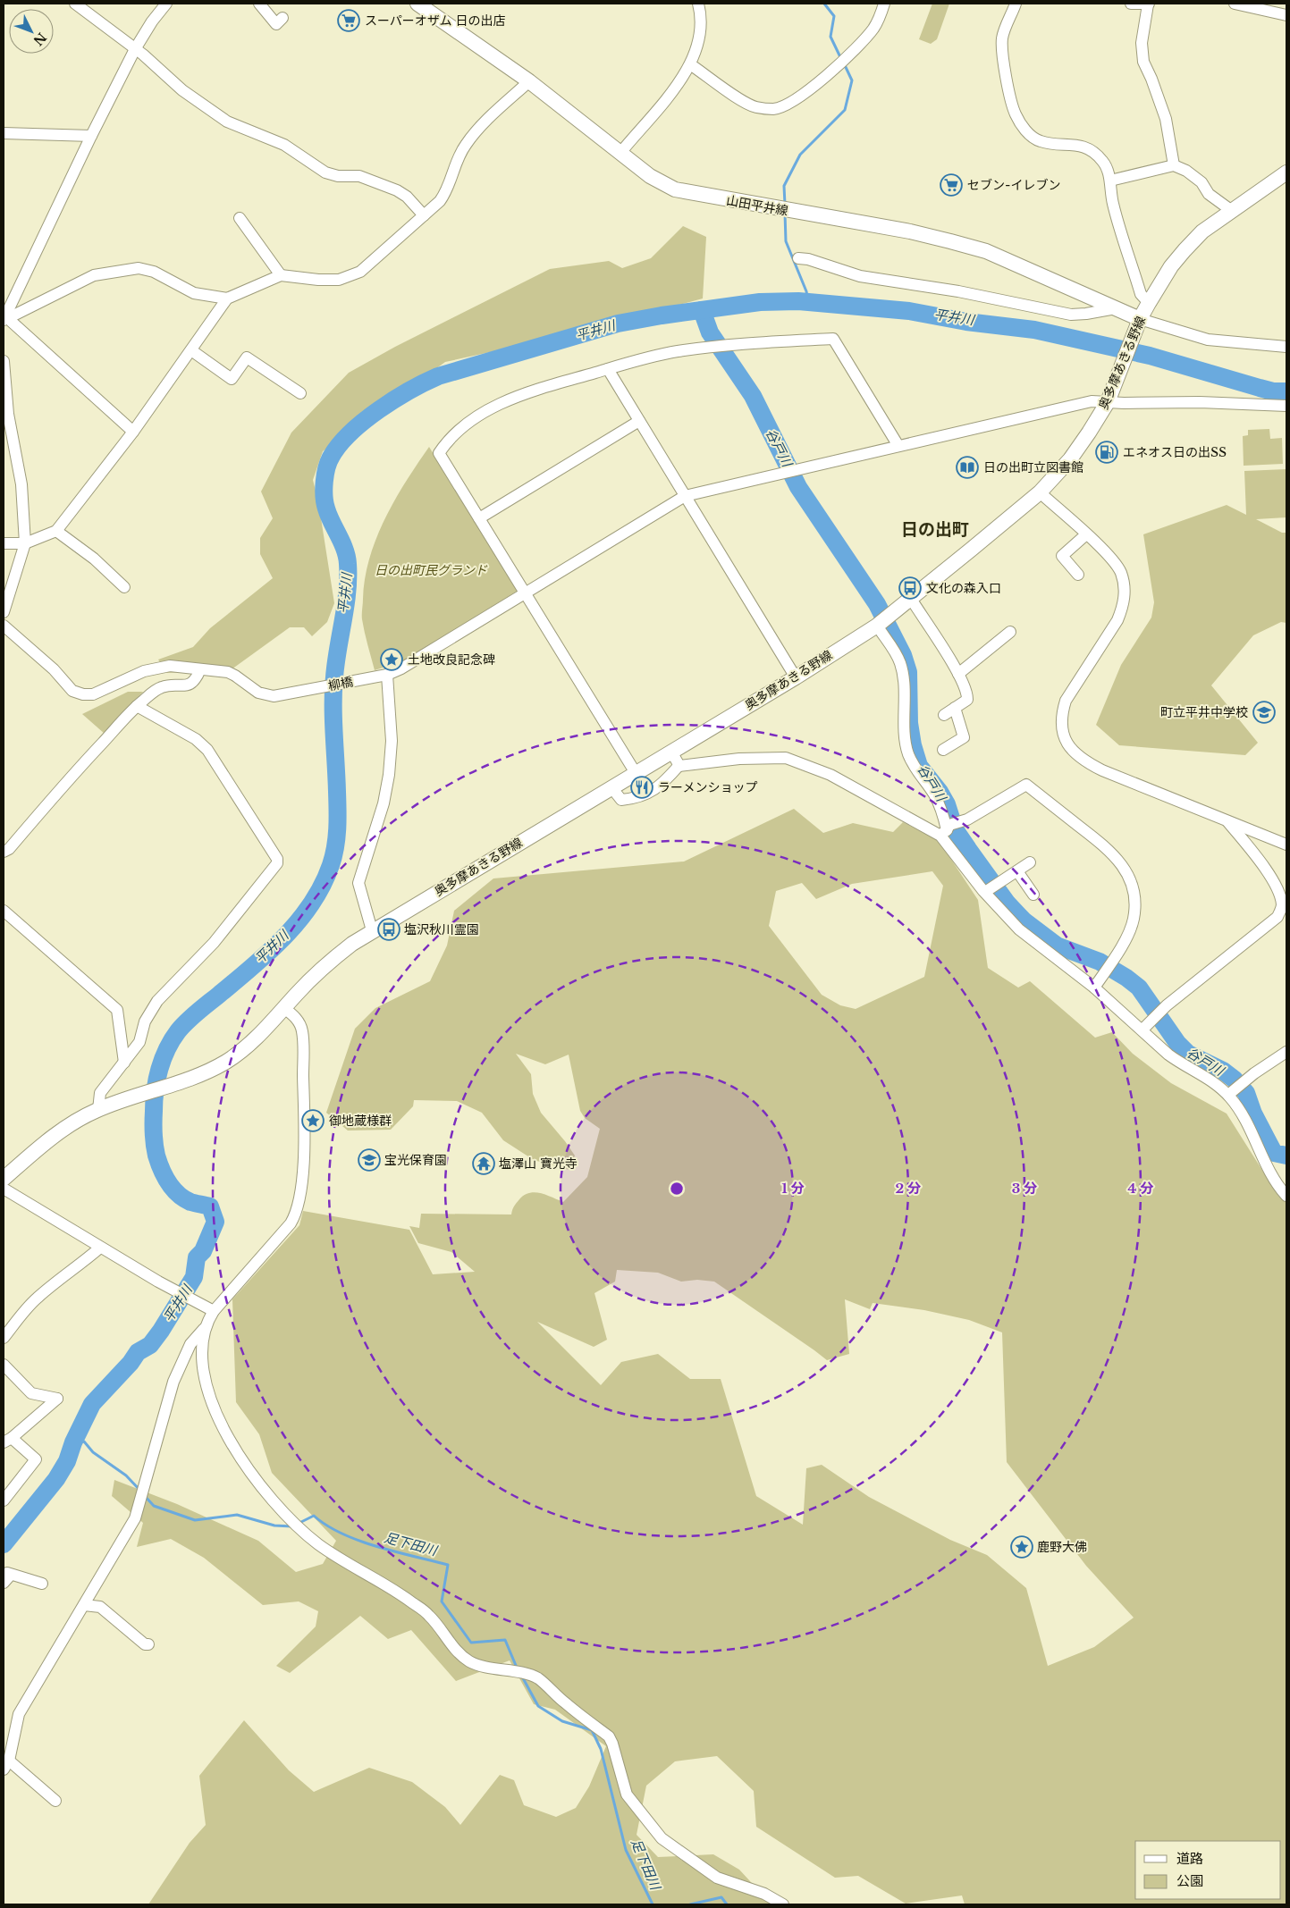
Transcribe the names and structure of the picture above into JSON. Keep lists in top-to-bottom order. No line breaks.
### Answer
{"streets":{"main road":["山田平井線","奥多摩あきる野線"],"street":["柳橋"]},"crossings":[["山田平井線","奥多摩あきる野線"],["奥多摩あきる野線","柳橋"]],"districts":["日の出町"],"water":["平井川","谷戸川","足下田川"],"parks":["日の出町民グランド"],"places":{"supermarket":["スーパーオザム 日の出店","セブン-イレブン"],"fuel station":["エネオス日の出SS"],"library":["日の出町立図書館"],"bus stop":["文化の森入口","塩沢秋川霊園"],"place":["土地改良記念碑","御地蔵様群","鹿野大佛"],"school or university":["町立平井中学校","宝光保育園"],"restaurant":["ラーメンショップ"],"temple":["塩澤山 寶光寺"]},"legend":["道路","公園"],"north":"bottom right","rings":["1 分","2 分","3 分","4 分"]}
